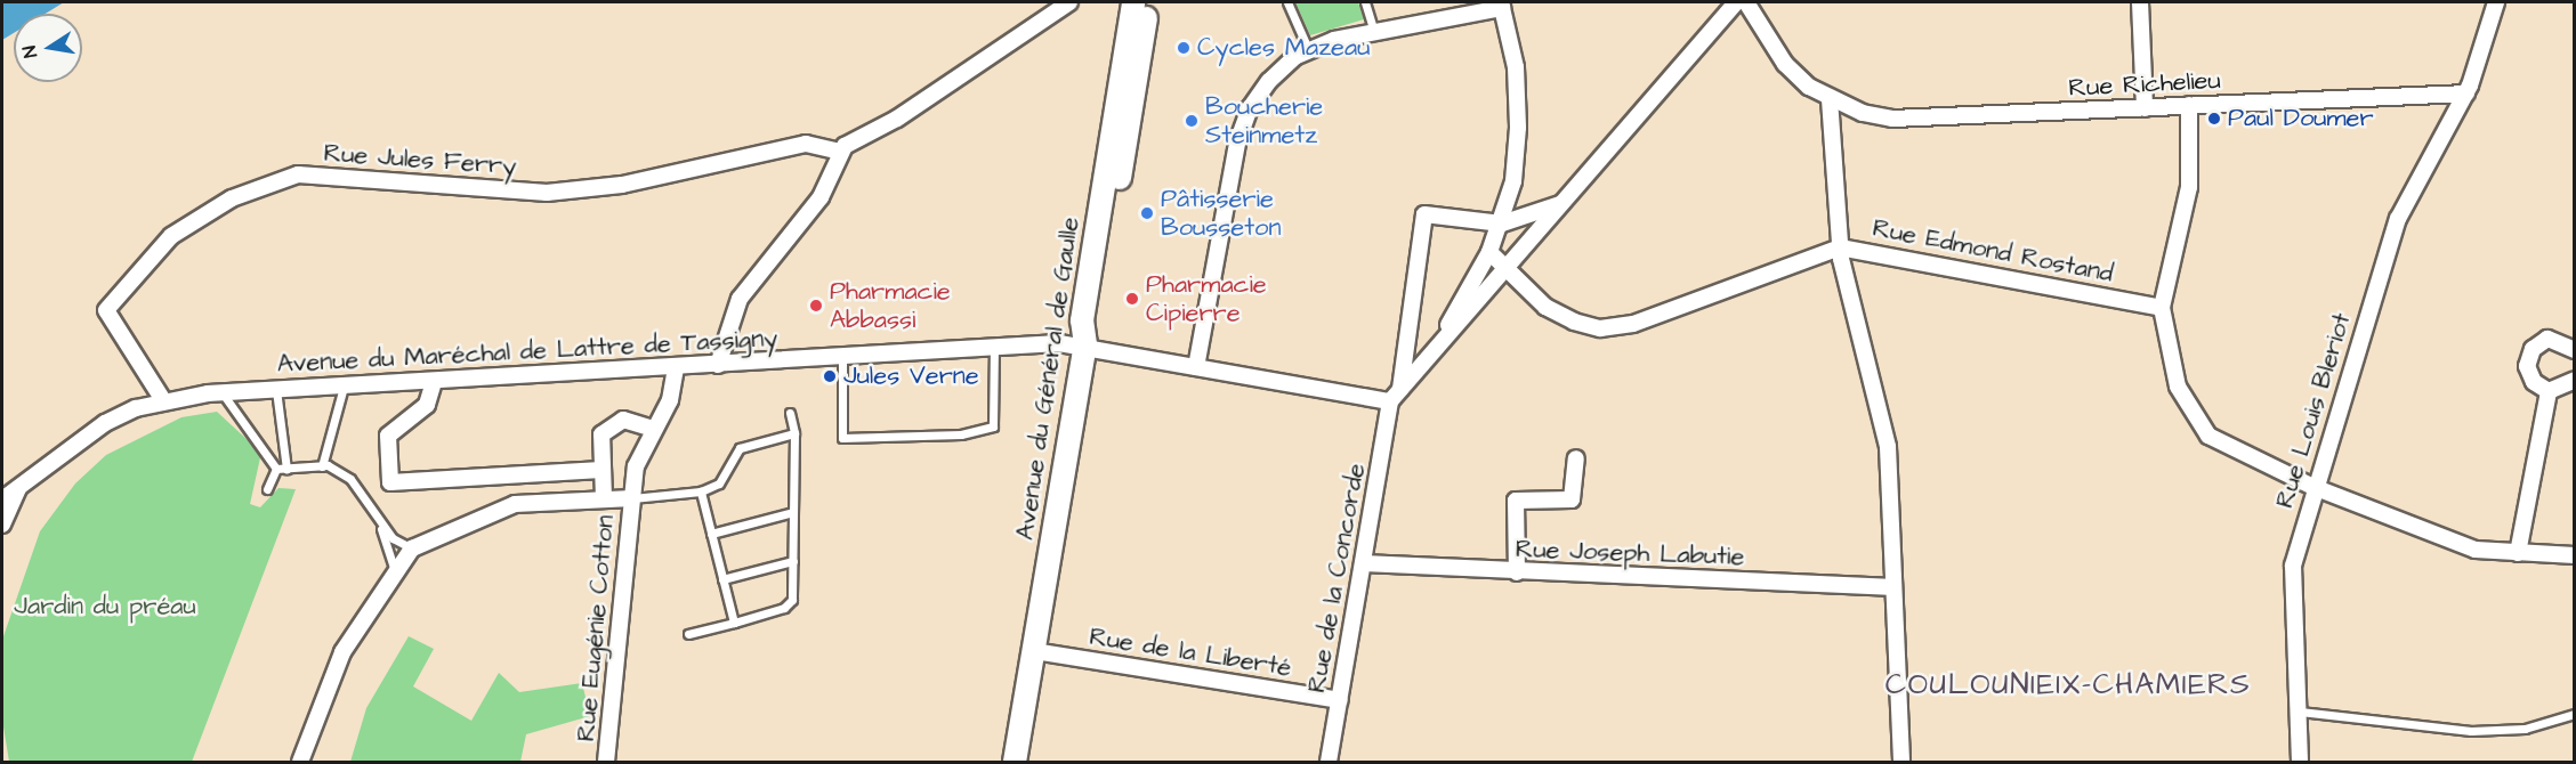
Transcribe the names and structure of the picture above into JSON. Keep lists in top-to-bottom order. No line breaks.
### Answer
{"streets":{"main road":["Avenue du Général de Gaulle"],"street":["Rue Richelieu","Rue Jules Ferry","Rue Edmond Rostand","Avenue du Maréchal de Lattre de Tassigny","Rue Louis Bleriot","Rue Joseph Labutie","Rue de la Concorde","Rue Eugénie Cotton","Rue de la Liberté"]},"crossings":[["Rue Richelieu","Rue Louis Bleriot"],["Rue Jules Ferry","Avenue du Maréchal de Lattre de Tassigny"],["Avenue du Maréchal de Lattre de Tassigny","Avenue du Général de Gaulle"],["Avenue du Maréchal de Lattre de Tassigny","Rue de la Concorde"],["Avenue du Maréchal de Lattre de Tassigny","Rue Eugénie Cotton"],["Avenue du Général de Gaulle","Rue de la Liberté"],["Rue Joseph Labutie","Rue de la Concorde"],["Rue de la Concorde","Rue de la Liberté"]],"districts":["COULOUNIEIX-CHAMIERS"],"parks":["Jardin du préau"],"places":["Cycles Mazeau","Paul Doumer","Boucherie Steinmetz","Pâtisserie Bousseton","Pharmacie Cipierre","Pharmacie Abbassi","Jules Verne"],"north":"left"}
